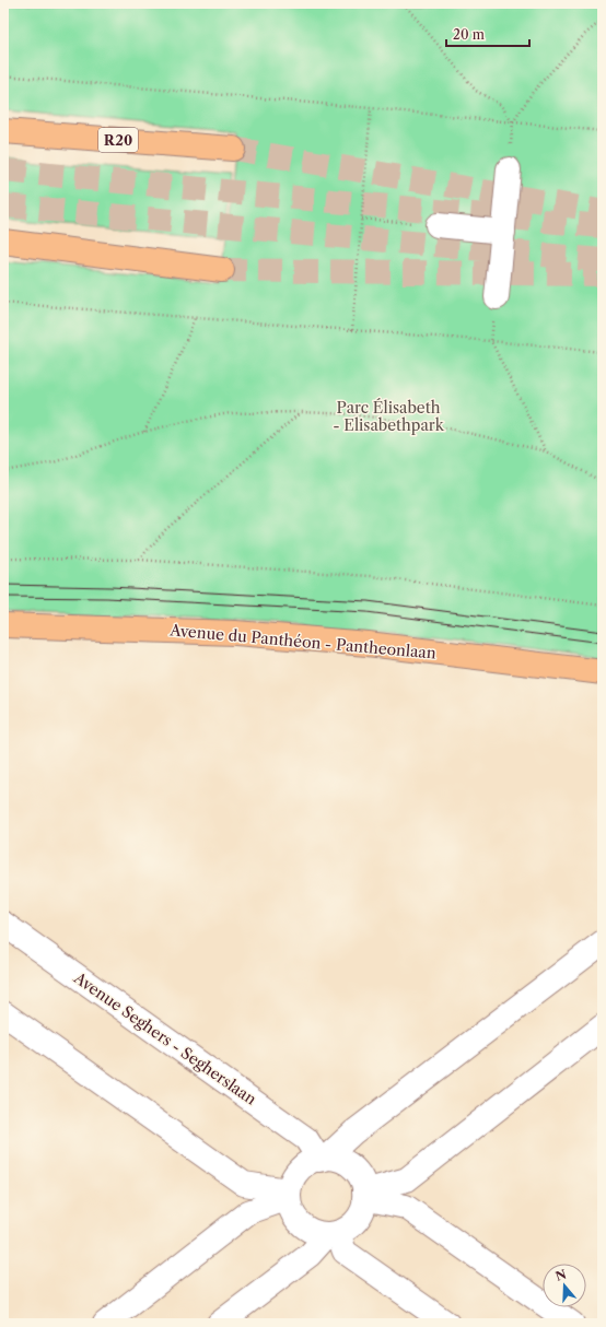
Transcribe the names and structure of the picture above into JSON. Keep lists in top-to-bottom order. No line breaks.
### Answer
{"streets":{"main road":["R20","Avenue du Panthéon - Pantheonlaan"],"street":["Avenue Seghers - Segherslaan"]},"parks":["Parc Élisabeth - Elisabethpark"],"scale_bar":"20 m","north":"top"}
